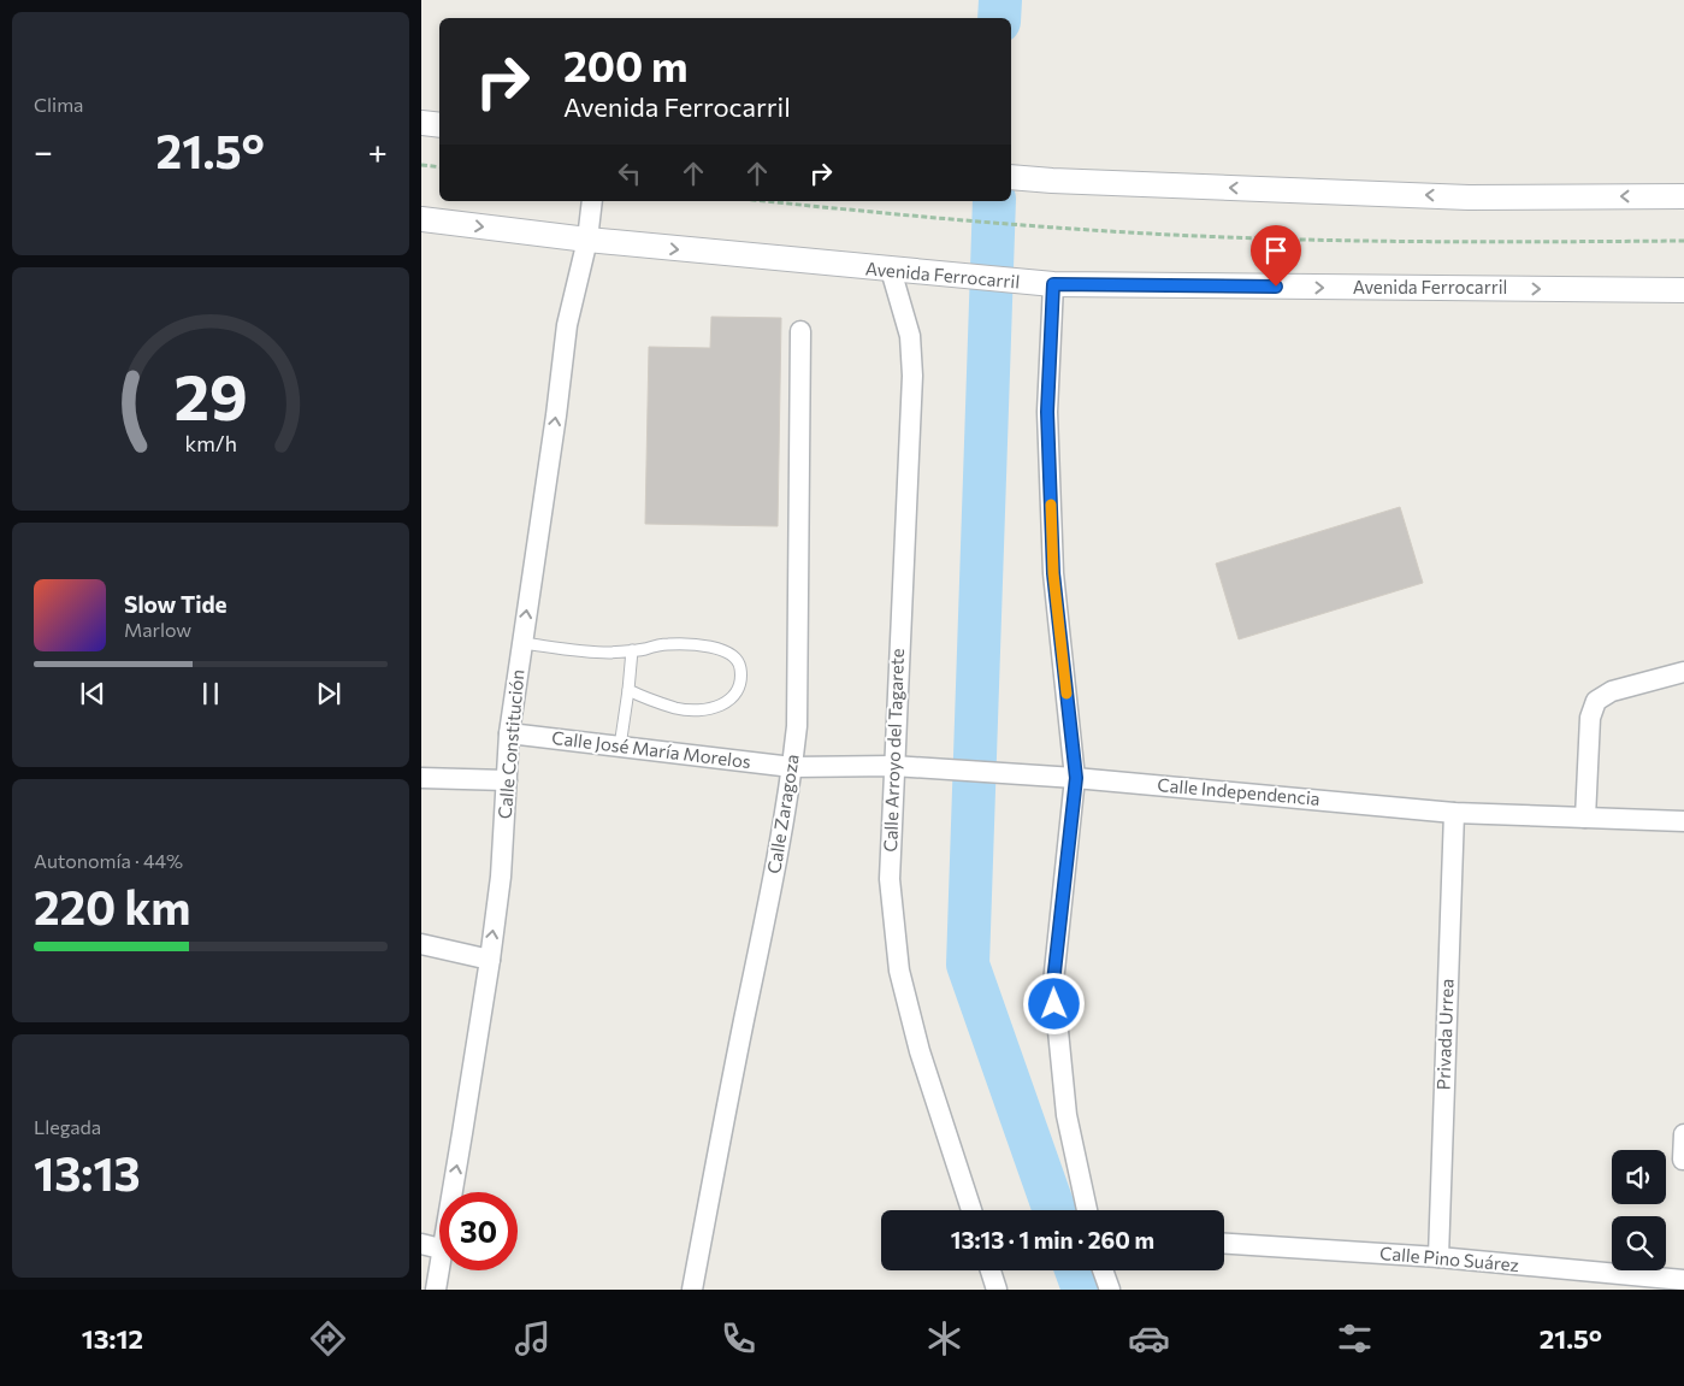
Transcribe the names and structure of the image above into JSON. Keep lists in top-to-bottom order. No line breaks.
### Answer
{"streets":{"street":["Avenida Ferrocarril","Calle Constitución","Calle José María Morelos","Calle Arroyo del Tagarete","Calle Independencia","Calle Zaragoza","Privada Urrea","Calle Pino Suárez"]},"crossings":[["Avenida Ferrocarril","Calle Constitución"],["Avenida Ferrocarril","Calle Arroyo del Tagarete"],["Calle Constitución","Calle José María Morelos"],["Calle José María Morelos","Calle Independencia"],["Calle José María Morelos","Calle Zaragoza"],["Calle Arroyo del Tagarete","Calle Independencia"],["Calle Independencia","Calle Zaragoza"],["Calle Independencia","Privada Urrea"],["Privada Urrea","Calle Pino Suárez"]],"one_way":["Calle Constitución"],"page":{"tile":["Clima",["Autonomía · 44%","220 km"],["Llegada","13:13"]],"turn":["200 m","Avenida Ferrocarril"],"heat":["−","21.5°","+"],"song":["Slow Tide","Marlow"],"limit":"30","trip":"13:13 · 1 min · 260 m","tabs":["13:12","21.5°"],"gauge":["29","km/h"]}}
